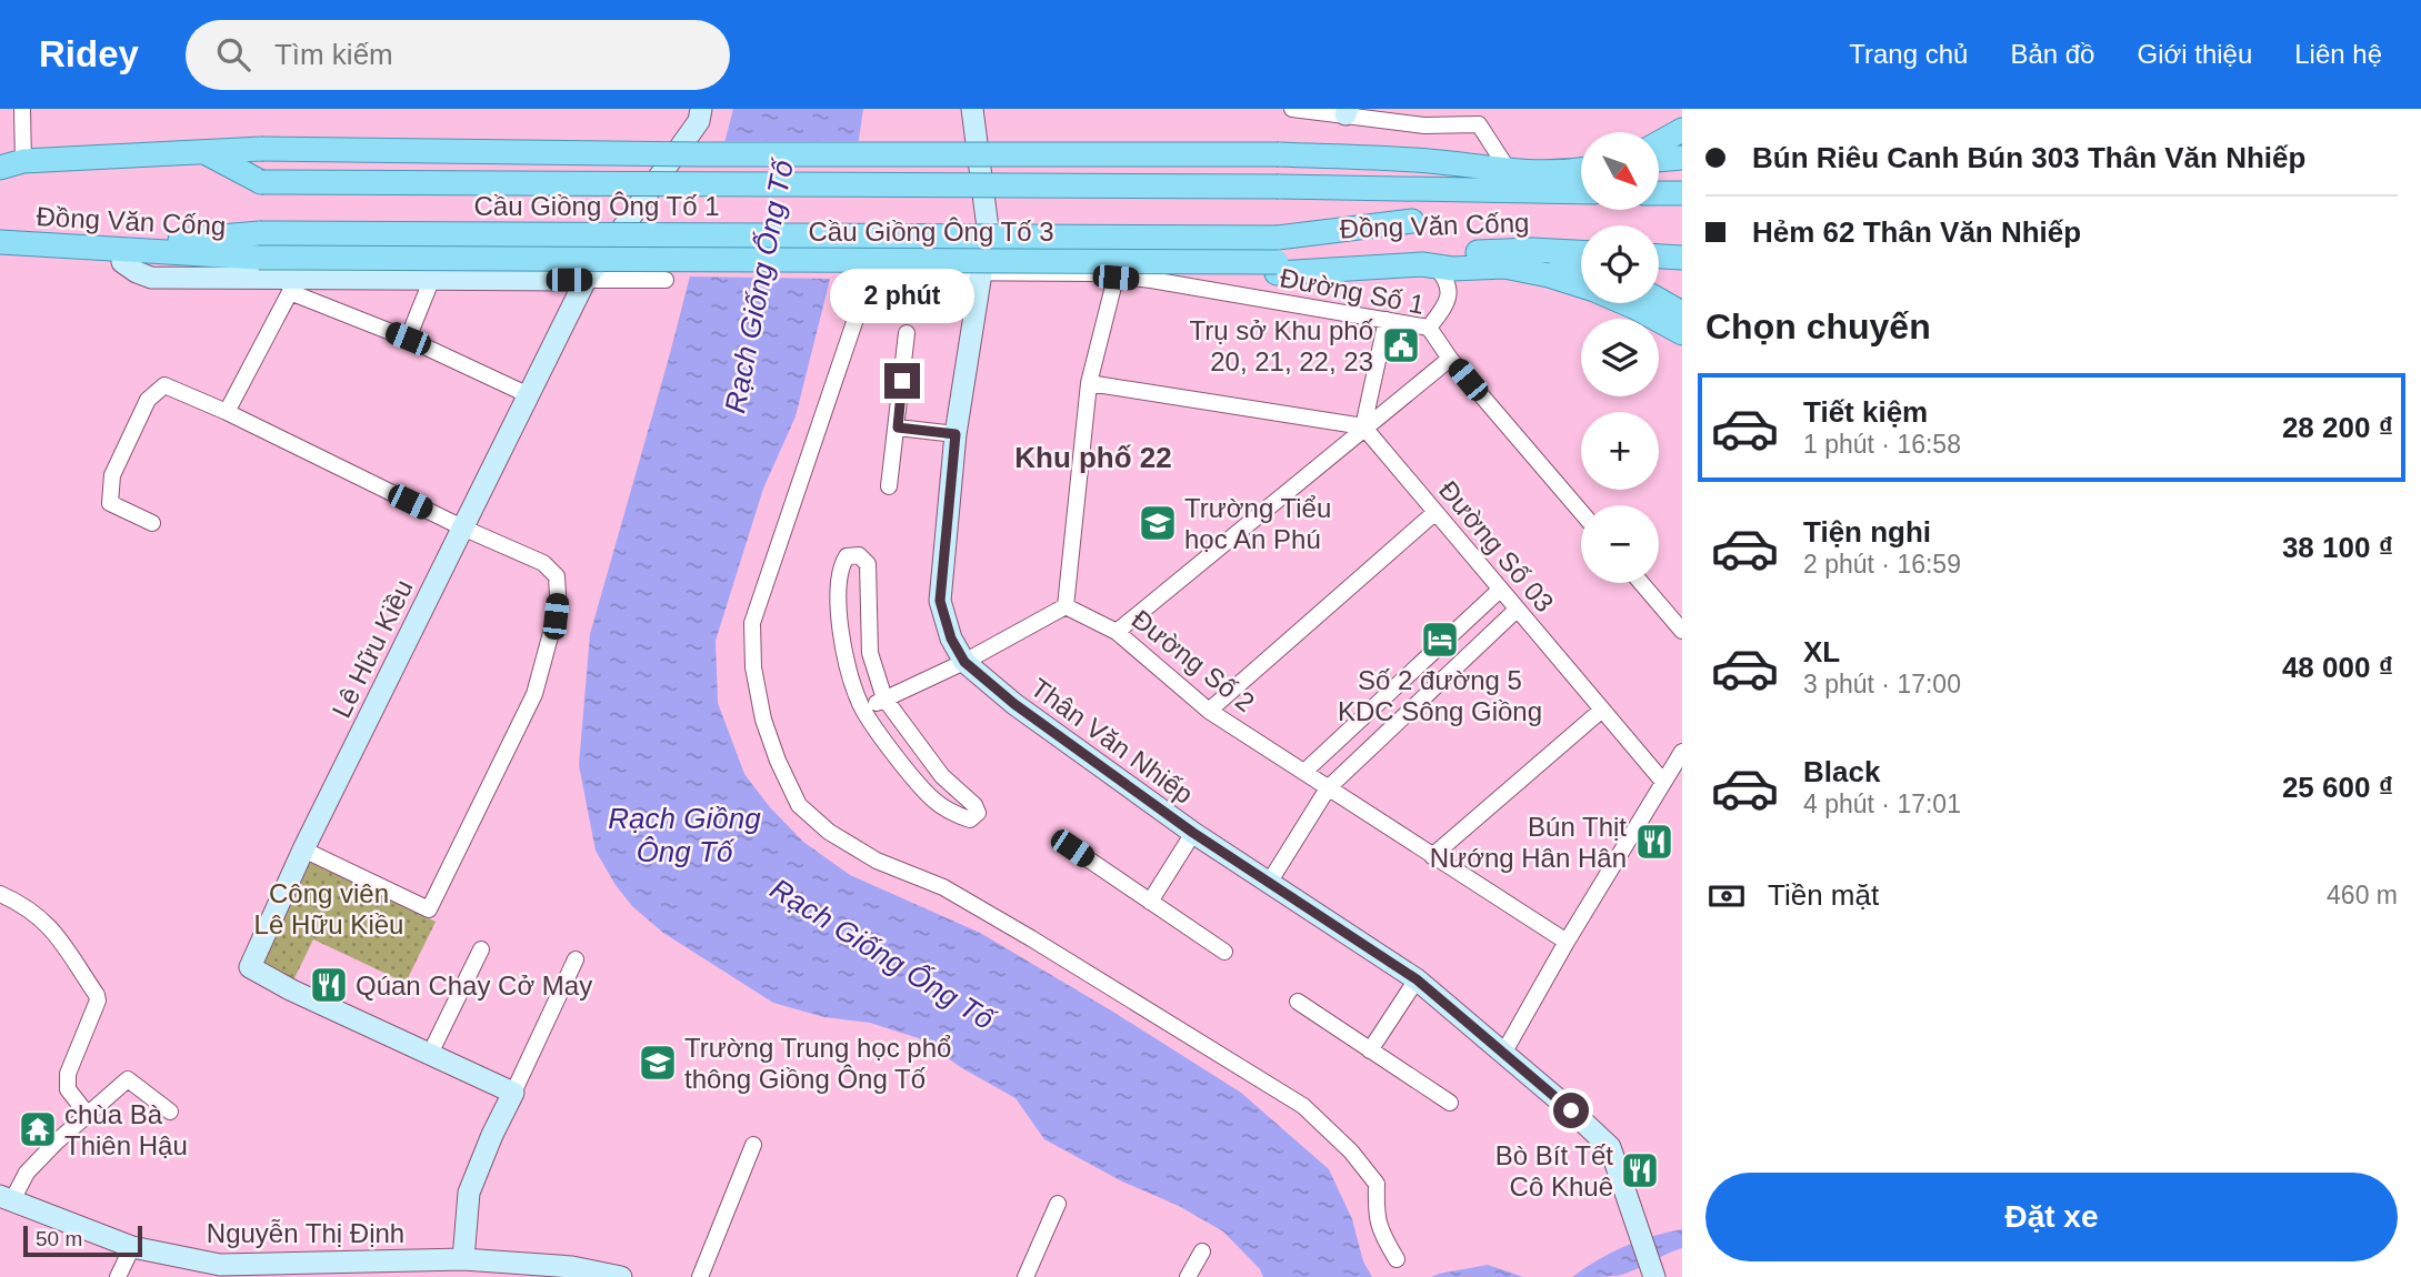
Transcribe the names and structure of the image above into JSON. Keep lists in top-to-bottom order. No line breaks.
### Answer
{"streets":{"main road":["Cầu Giồng Ông Tố 1","Đồng Văn Cống","Cầu Giồng Ông Tố 3"],"street":["Đường Số 1","Đường Số 03","Lê Hữu Kiều","Đường Số 2","Thân Văn Nhiếp","Nguyễn Thị Định"]},"crossings":[["Cầu Giồng Ông Tố 1","Đồng Văn Cống"],["Đồng Văn Cống","Cầu Giồng Ông Tố 3"],["Đường Số 1","Thân Văn Nhiếp"]],"districts":["Khu phố 22"],"water":["Rạch Giống Ống Tố","Rạch Giồng Ông Tố"],"parks":["Công viên Lê Hữu Kiều"],"places":{"public building":["Trụ sở Khu phố 20, 21, 22, 23"],"school or university":["Trường Tiểu học An Phú","Trường Trung học phổ thông Giồng Ông Tố"],"hotel":["Số 2 đường 5 KDC Sông Giồng"],"restaurant":["Bún Thịt Nướng Hân Hân","Qúan Chay Cở May","Bò Bít Tết Cô Khuê"],"temple":["chùa Bà Thiên Hậu"]},"scale_bar":"50 m","north":"bottom right","page":{"header":"Ridey","search":"Tìm kiếm","nav":["Trang chủ","Bản đồ","Giới thiệu","Liên hệ"],"banner":["Bún Riêu Canh Bún 303 Thân Văn Nhiếp","Hẻm 62 Thân Văn Nhiếp"],"map_buttons":["+","−"],"bubble":"2 phút","heading":"Chọn chuyến","list":[{"name":"Tiết kiệm","note":"1 phút · 16:58","value":"28 200 ₫"},{"name":"Tiện nghi","note":"2 phút · 16:59","value":"38 100 ₫"},{"name":"XL","note":"3 phút · 17:00","value":"48 000 ₫"},{"name":"Black","note":"4 phút · 17:01","value":"25 600 ₫"}],"pay":["Tiền mặt","460 m"],"buttons":"Đặt xe","scale":"50 m"}}
